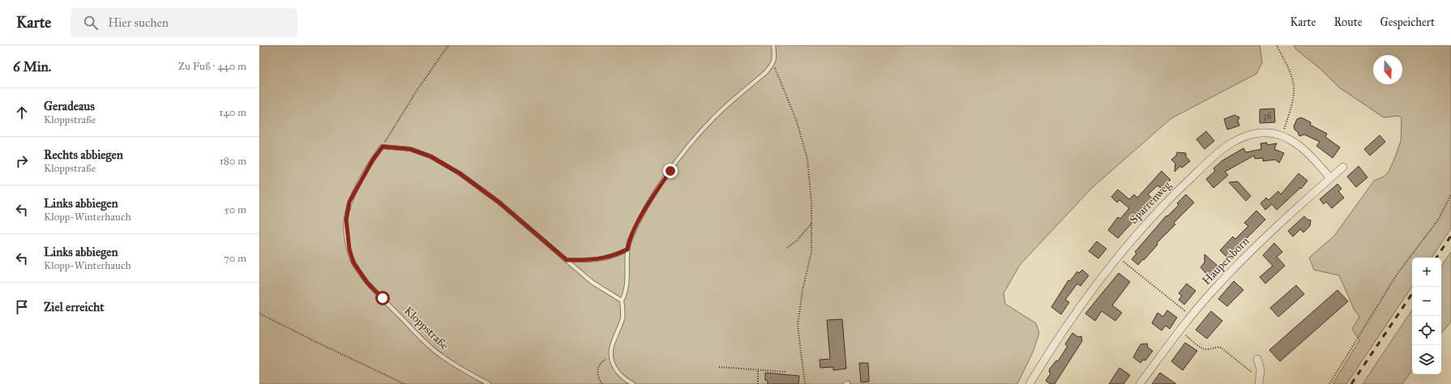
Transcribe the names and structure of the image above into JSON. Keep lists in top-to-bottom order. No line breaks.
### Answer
{"streets":{"street":["Sparrenweg","Haupersborn"],"lane":["Kloppstraße"]},"crossings":[["Sparrenweg","Haupersborn"]],"house_numbers":["36"],"north":"bottom","page":{"header":"Karte","search":"Hier suchen","nav":["Karte","Route","Gespeichert"],"heading":["6 Min.","Zu Fuß · 440 m"],"list":[["Geradeaus","Kloppstraße","140 m"],["Rechts abbiegen","Kloppstraße","180 m"],["Links abbiegen","Klopp-Winterhauch","50 m"],["Links abbiegen","Klopp-Winterhauch","70 m"],"Ziel erreicht"],"map_buttons":["+","−"]}}
